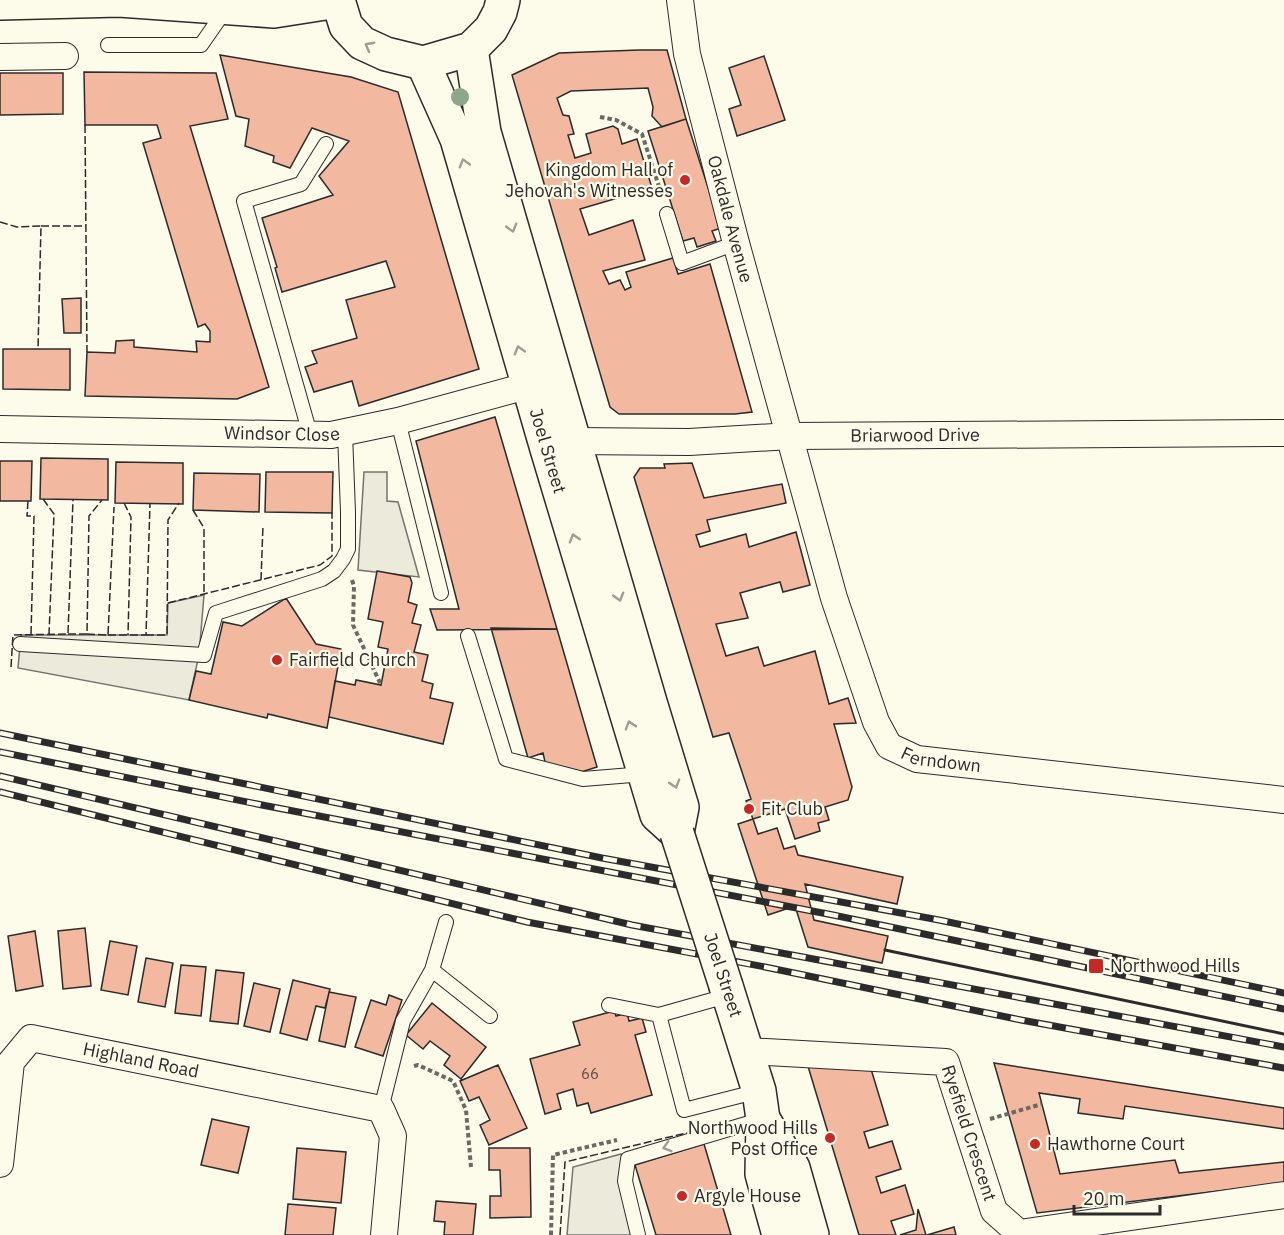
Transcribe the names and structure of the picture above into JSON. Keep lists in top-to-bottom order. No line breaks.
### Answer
{"streets":{"main road":["Joel Street"],"street":["Oakdale Avenue","Windsor Close","Briarwood Drive","Ferndown","Highland Road","Ryefield Crescent"]},"crossings":[["Oakdale Avenue","Briarwood Drive"],["Oakdale Avenue","Ferndown"],["Windsor Close","Joel Street"],["Briarwood Drive","Joel Street"],["Briarwood Drive","Ferndown"],["Joel Street","Ryefield Crescent"]],"places":{"other":["Kingdom Hall of Jehovah's Witnesses","Fairfield Church","Fit Club","Northwood Hills Post Office","Hawthorne Court","Argyle House"],"transit":["Northwood Hills"]},"house_numbers":["66"],"scale_bar":"20 m"}
